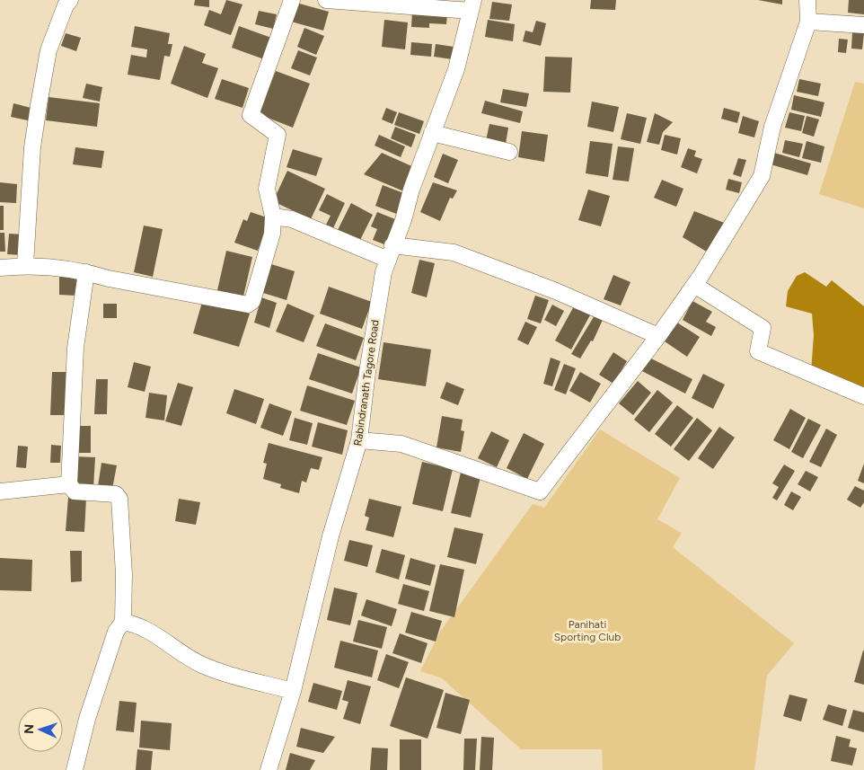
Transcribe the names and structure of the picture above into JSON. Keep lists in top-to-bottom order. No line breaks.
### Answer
{"streets":{"street":["Rabindranath Tagore Road"]},"parks":["Panihati Sporting Club"],"north":"left"}
